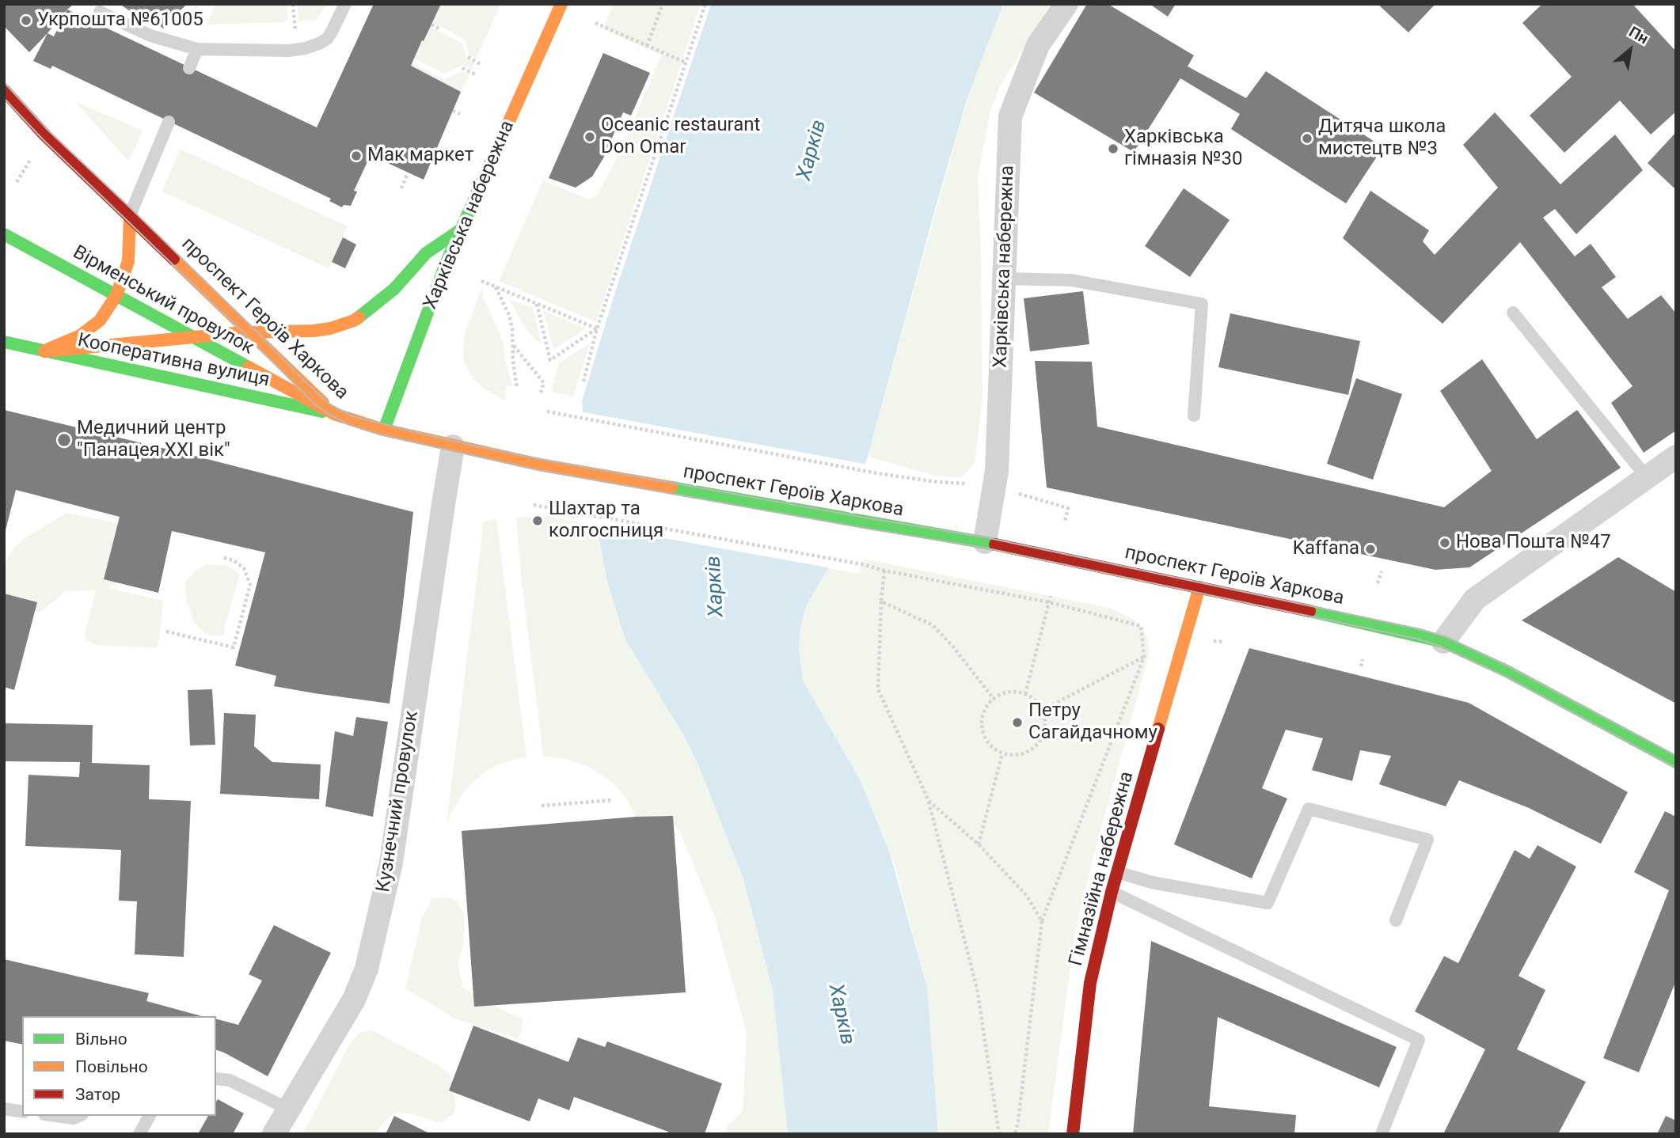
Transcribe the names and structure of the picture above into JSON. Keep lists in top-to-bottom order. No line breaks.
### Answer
{"streets":{"main road":["Харківська набережна","Вірменський провулок","проспект Героїв Харкова","Кооперативна вулиця","Гімназійна набережна"],"street":["Кузнечний провулок"]},"crossings":[["Харківська набережна","проспект Героїв Харкова"],["Вірменський провулок","проспект Героїв Харкова"],["Вірменський провулок","Кооперативна вулиця"],["проспект Героїв Харкова","Кооперативна вулиця"],["проспект Героїв Харкова","Кузнечний провулок"],["проспект Героїв Харкова","Гімназійна набережна"]],"water":["Харків"],"places":["Укрпошта №61005","Oceanic restaurant Don Omar","Дитяча школа мистецтв №3","Харківська гімназія №30","Мак маркет","Медичний центр \"Панацея XXI вік\"","Шахтар та колгоспниця","Нова Пошта №47","Kaffana","Петру Сагайдачному"],"legend":["Вільно","Повільно","Затор"],"north":"top right"}
